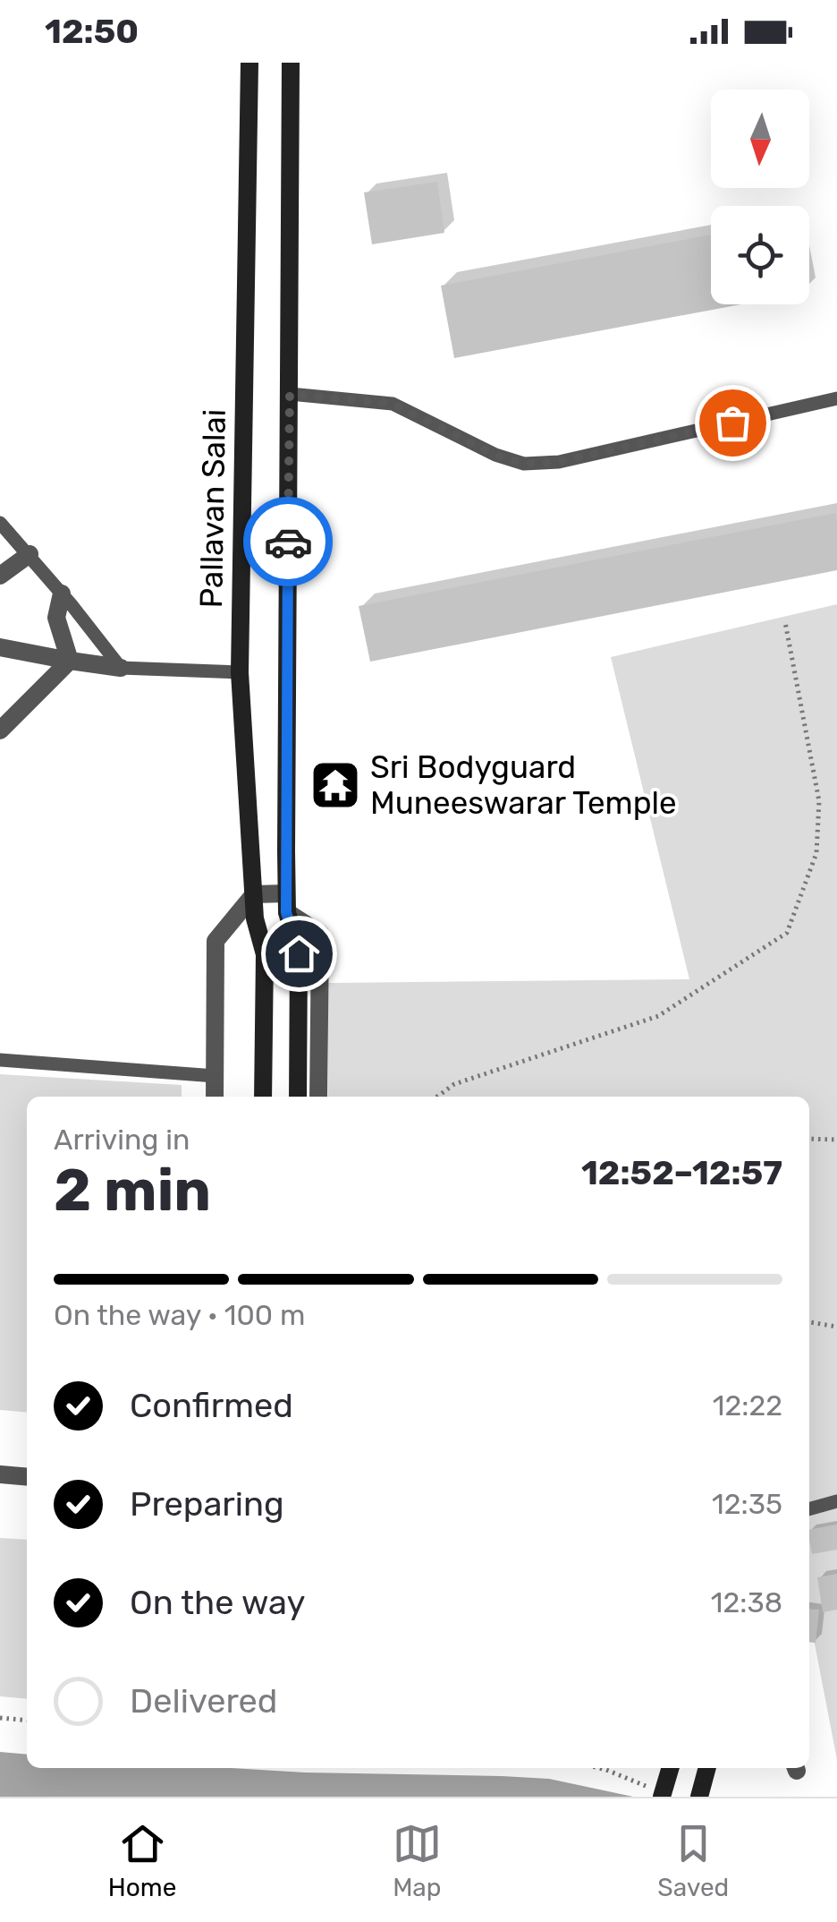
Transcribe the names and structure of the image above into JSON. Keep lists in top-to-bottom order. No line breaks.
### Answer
{"streets":{"main road":["Pallavan Salai"]},"places":{"temple":["Sri Bodyguard Muneeswarar Temple"]},"north":"bottom","page":{"status":"12:50","heading":["2 min","Arriving in","12:52–12:57"],"bar":"On the way · 100 m","list":[["Confirmed","12:22"],["Preparing","12:35"],["On the way","12:38"],"Delivered"],"tabs":["Home","Map","Saved"]}}
